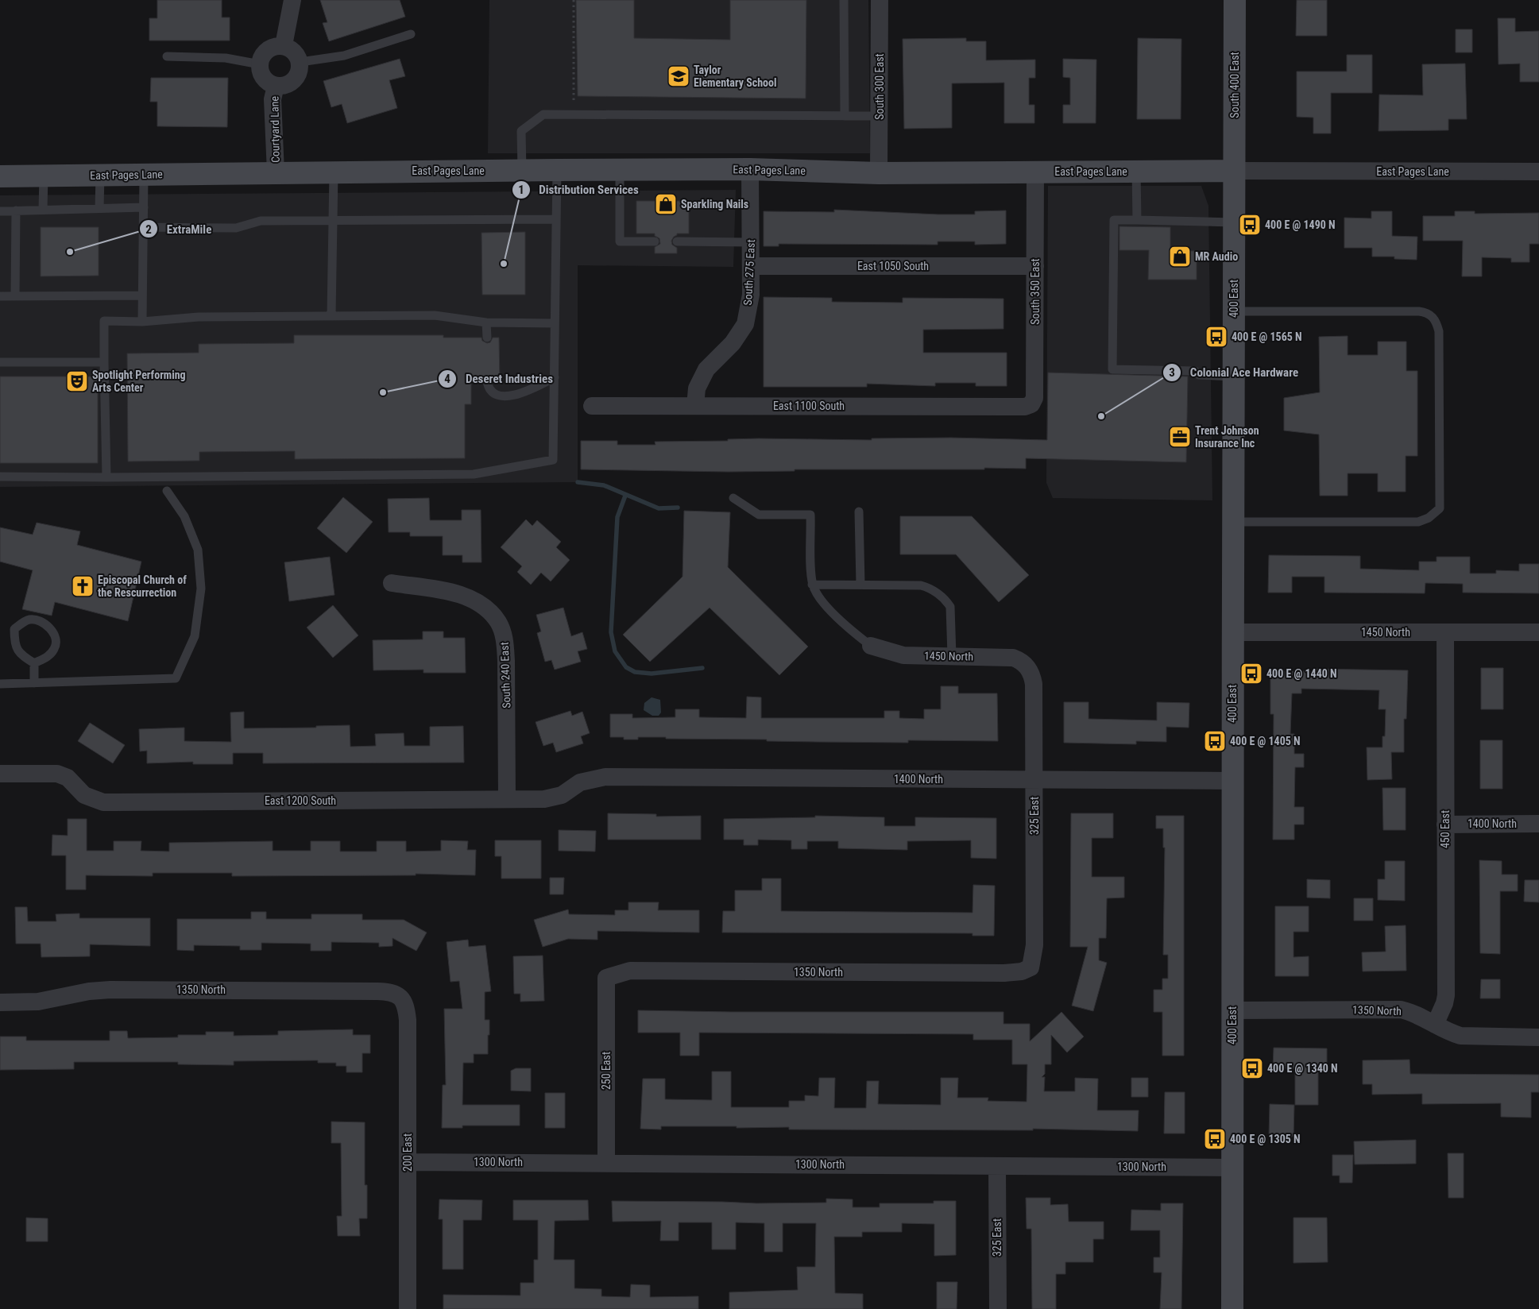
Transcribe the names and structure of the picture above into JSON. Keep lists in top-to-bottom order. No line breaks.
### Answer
{"streets":{"main road":["South 400 East","East Pages Lane","400 East"],"street":["South 300 East","Courtyard Lane","East 1050 South","South 275 East","South 350 East","East 1100 South","1450 North","South 240 East","1400 North","East 1200 South","325 East","450 East","1350 North","250 East","200 East","1300 North"]},"crossings":[["South 400 East","East Pages Lane"],["South 400 East","400 East"],["South 300 East","East Pages Lane"],["Courtyard Lane","East Pages Lane"],["East Pages Lane","South 275 East"],["East Pages Lane","South 350 East"],["East Pages Lane","400 East"],["East 1050 South","South 275 East"],["East 1050 South","South 350 East"],["South 275 East","East 1100 South"],["South 350 East","East 1100 South"],["400 East","1450 North"],["400 East","1400 North"],["400 East","1350 North"],["400 East","1300 North"],["1450 North","325 East"],["1450 North","450 East"],["South 240 East","East 1200 South"],["1400 North","East 1200 South"],["1400 North","325 East"],["1400 North","450 East"],["325 East","1350 North"],["325 East","1300 North"],["450 East","1350 North"],["1350 North","250 East"],["1350 North","200 East"],["250 East","1300 North"],["200 East","1300 North"]],"places":{"school or university":["Taylor Elementary School"],"shop":["Sparkling Nails","MR Audio"],"bus stop":["400 E @ 1490 N","400 E @ 1565 N","400 E @ 1440 N","400 E @ 1405 N","400 E @ 1340 N","400 E @ 1305 N"],"other":["ExtraMile","Distribution Services","Deseret Industries","Colonial Ace Hardware"],"theatre":["Spotlight Performing Arts Center"],"office":["Trent Johnson Insurance Inc"],"church":["Episcopal Church of the Rescurrection"]}}
